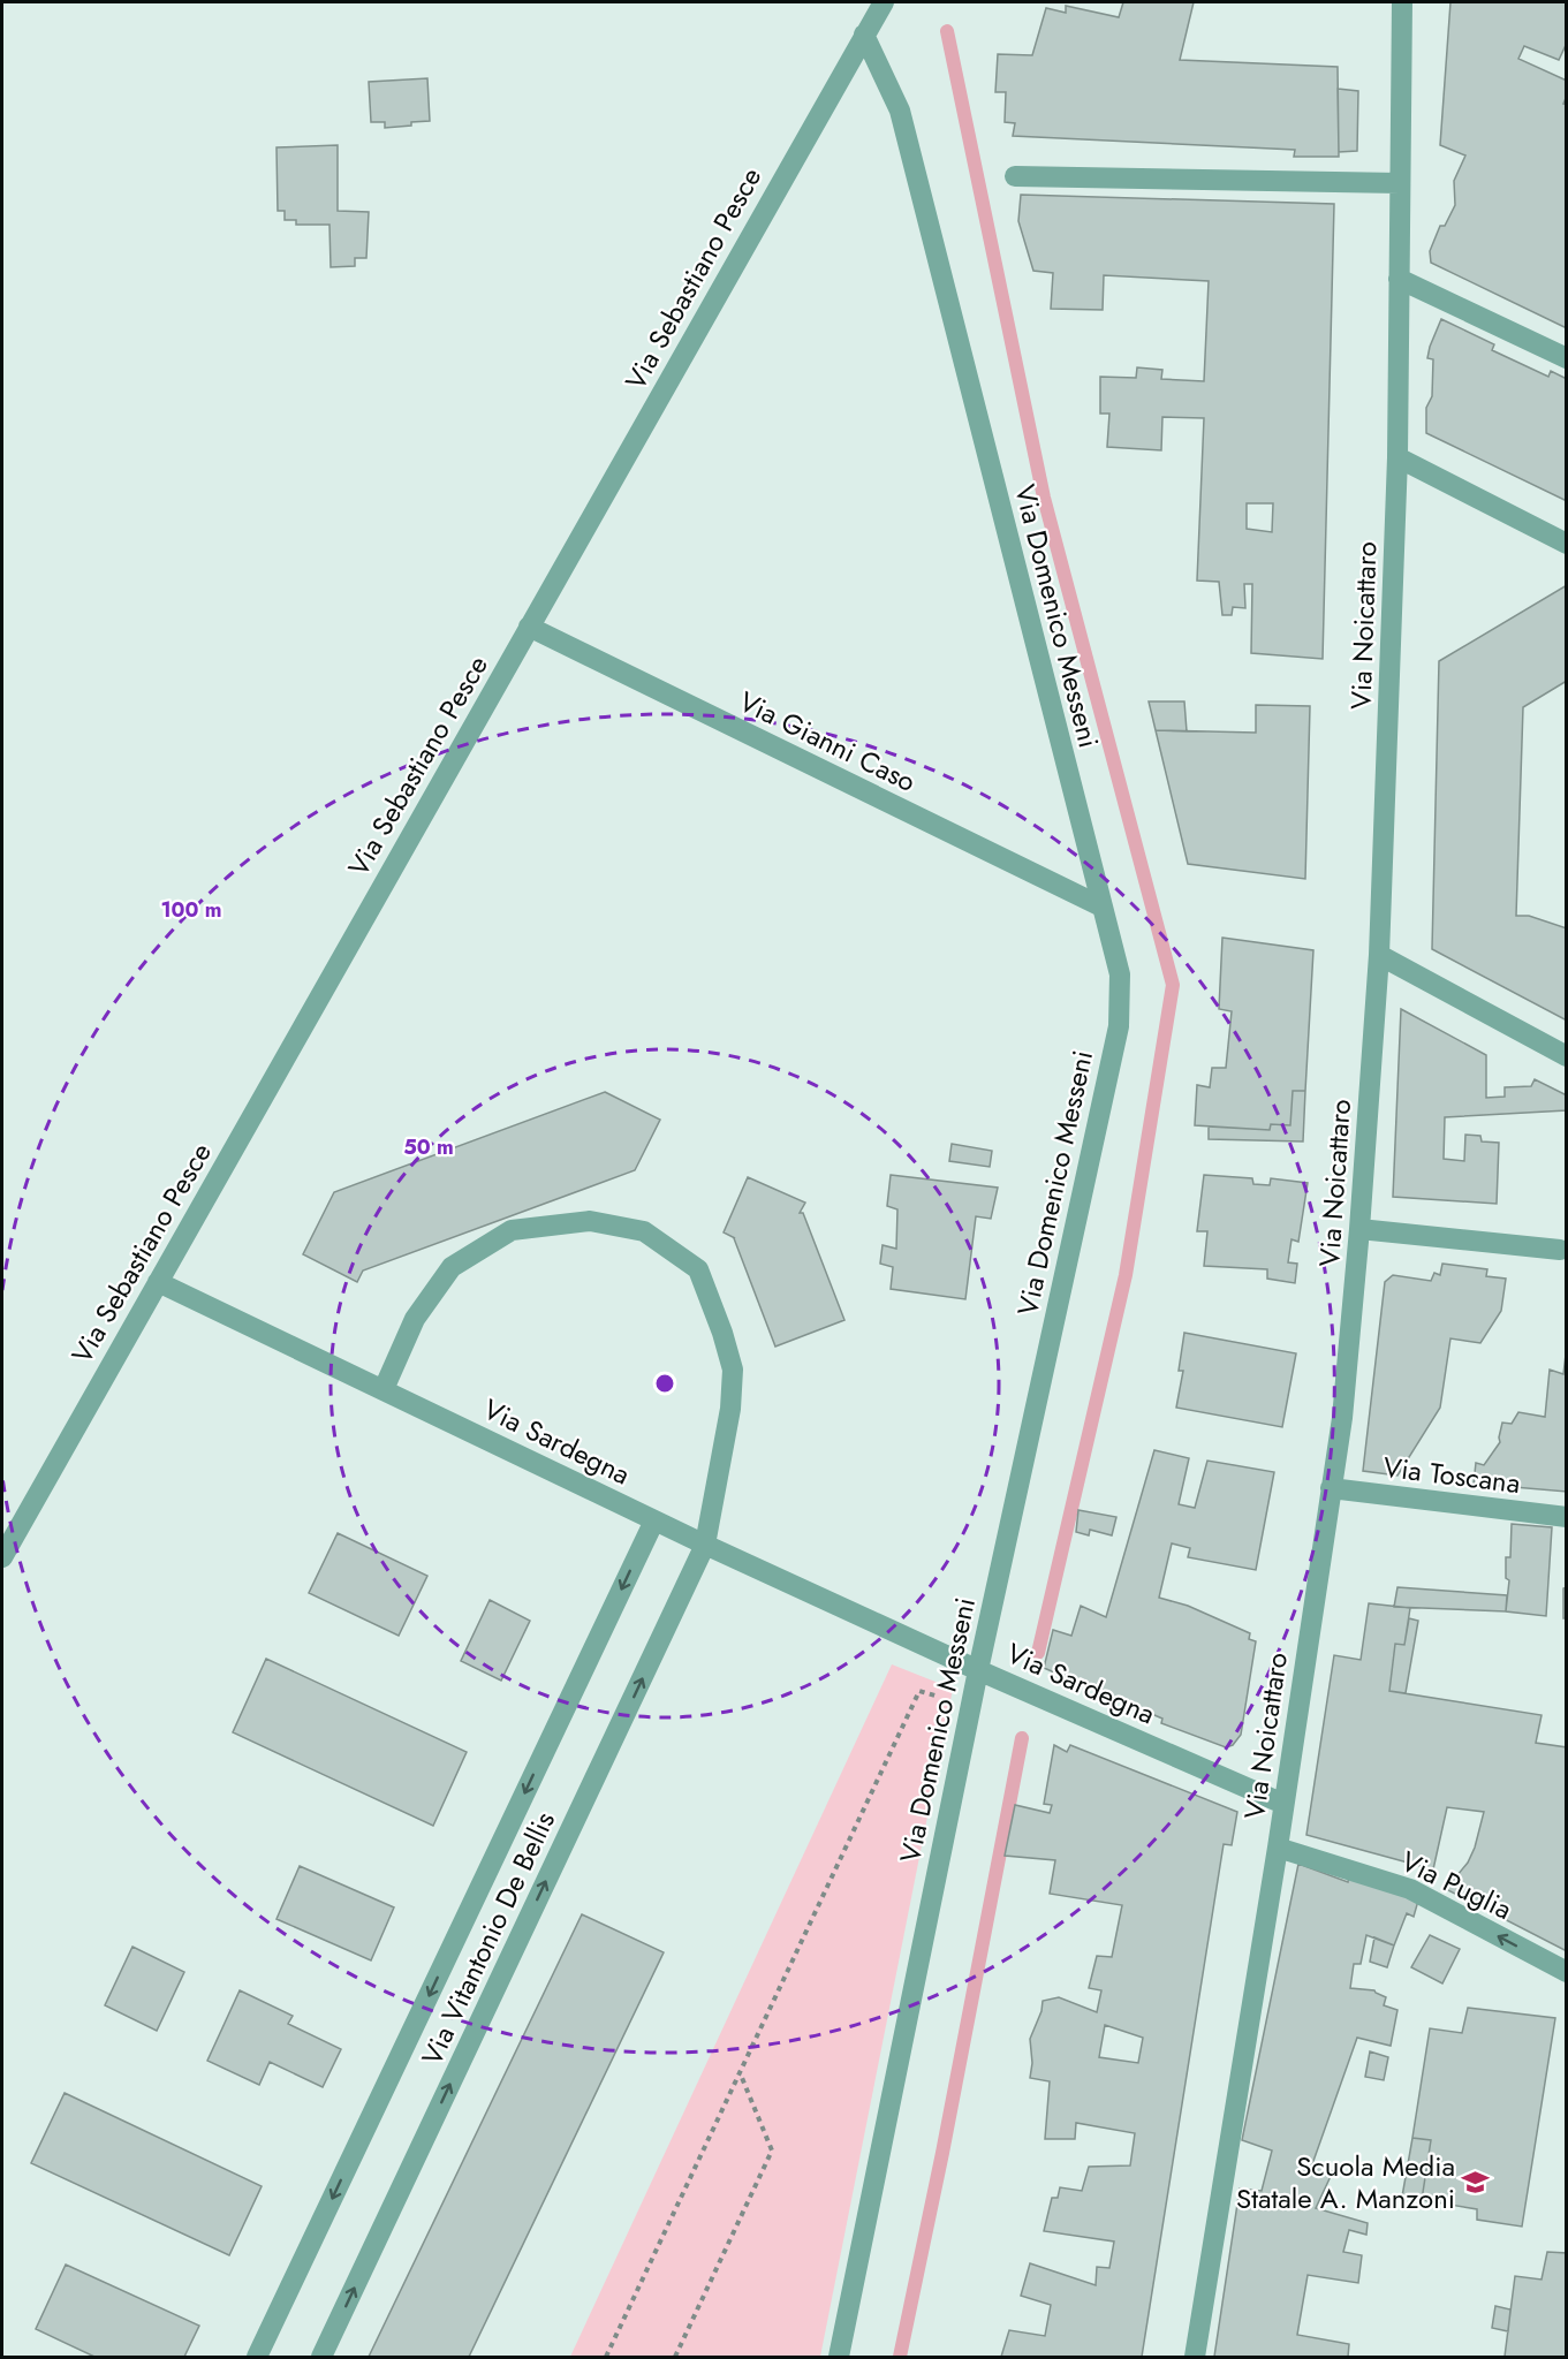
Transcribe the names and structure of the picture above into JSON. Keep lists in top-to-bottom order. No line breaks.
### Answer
{"streets":{"street":["Via Sebastiano Pesce","Via Domenico Messeni","Via Noicattaro","Via Gianni Caso","Via Sardegna","Via Toscana","Via Puglia","Via Vitantonio De Bellis"]},"crossings":[["Via Sebastiano Pesce","Via Domenico Messeni"],["Via Sebastiano Pesce","Via Gianni Caso"],["Via Sebastiano Pesce","Via Sardegna"],["Via Domenico Messeni","Via Gianni Caso"],["Via Domenico Messeni","Via Sardegna"],["Via Noicattaro","Via Sardegna"],["Via Noicattaro","Via Toscana"],["Via Noicattaro","Via Puglia"],["Via Sardegna","Via Vitantonio De Bellis"]],"one_way":["Via Puglia"],"places":{"school or university":["Scuola Media Statale A. Manzoni"]},"rings":["100 m","50 m"]}
